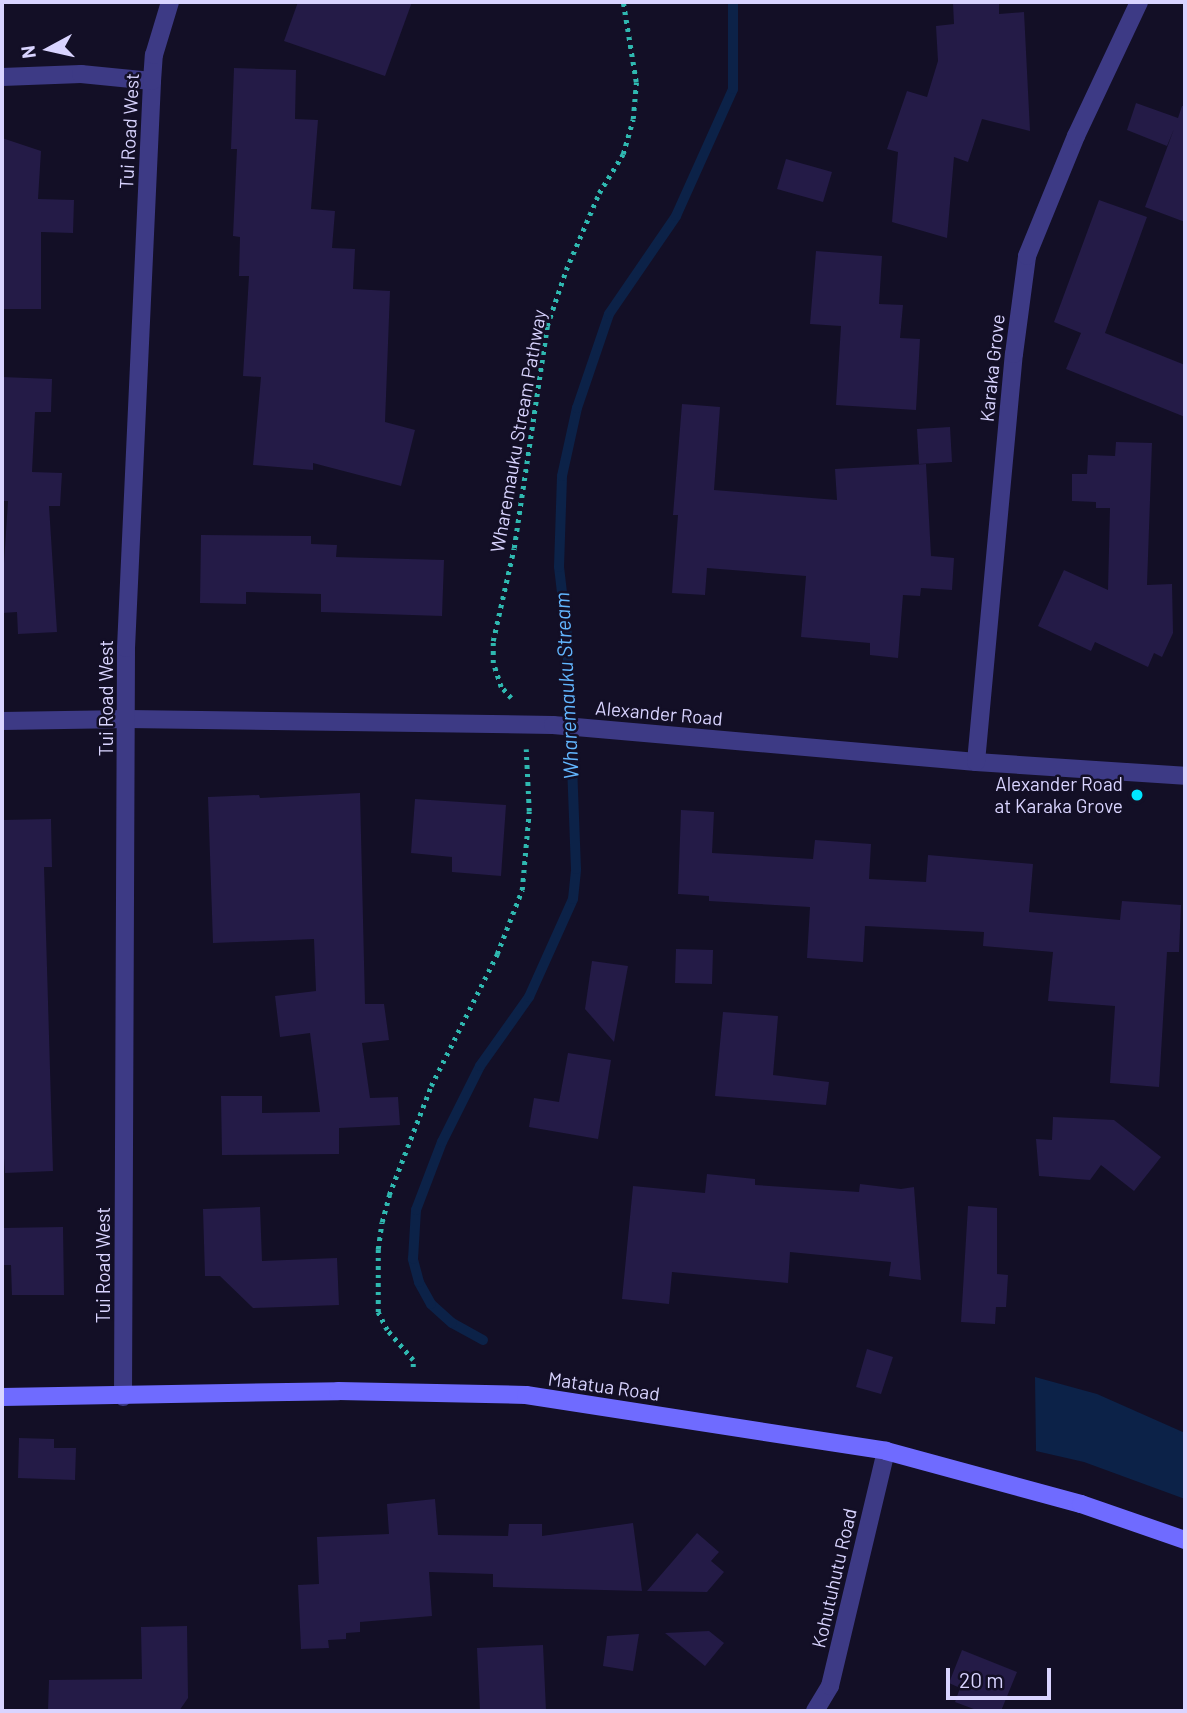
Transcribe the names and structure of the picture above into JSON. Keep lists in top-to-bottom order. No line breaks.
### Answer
{"streets":{"main road":["Matatua Road"],"street":["Tui Road West","Karaka Grove","Alexander Road","Kohutuhutu Road"],"path":["Wharemauku Stream Pathway"]},"crossings":[["Tui Road West","Alexander Road"],["Tui Road West","Matatua Road"],["Karaka Grove","Alexander Road"],["Wharemauku Stream Pathway","Alexander Road"],["Wharemauku Stream Pathway","Matatua Road"],["Matatua Road","Kohutuhutu Road"]],"water":["Wharemauku Stream"],"places":["Alexander Road at Karaka Grove"],"scale_bar":"20 m","north":"left"}
